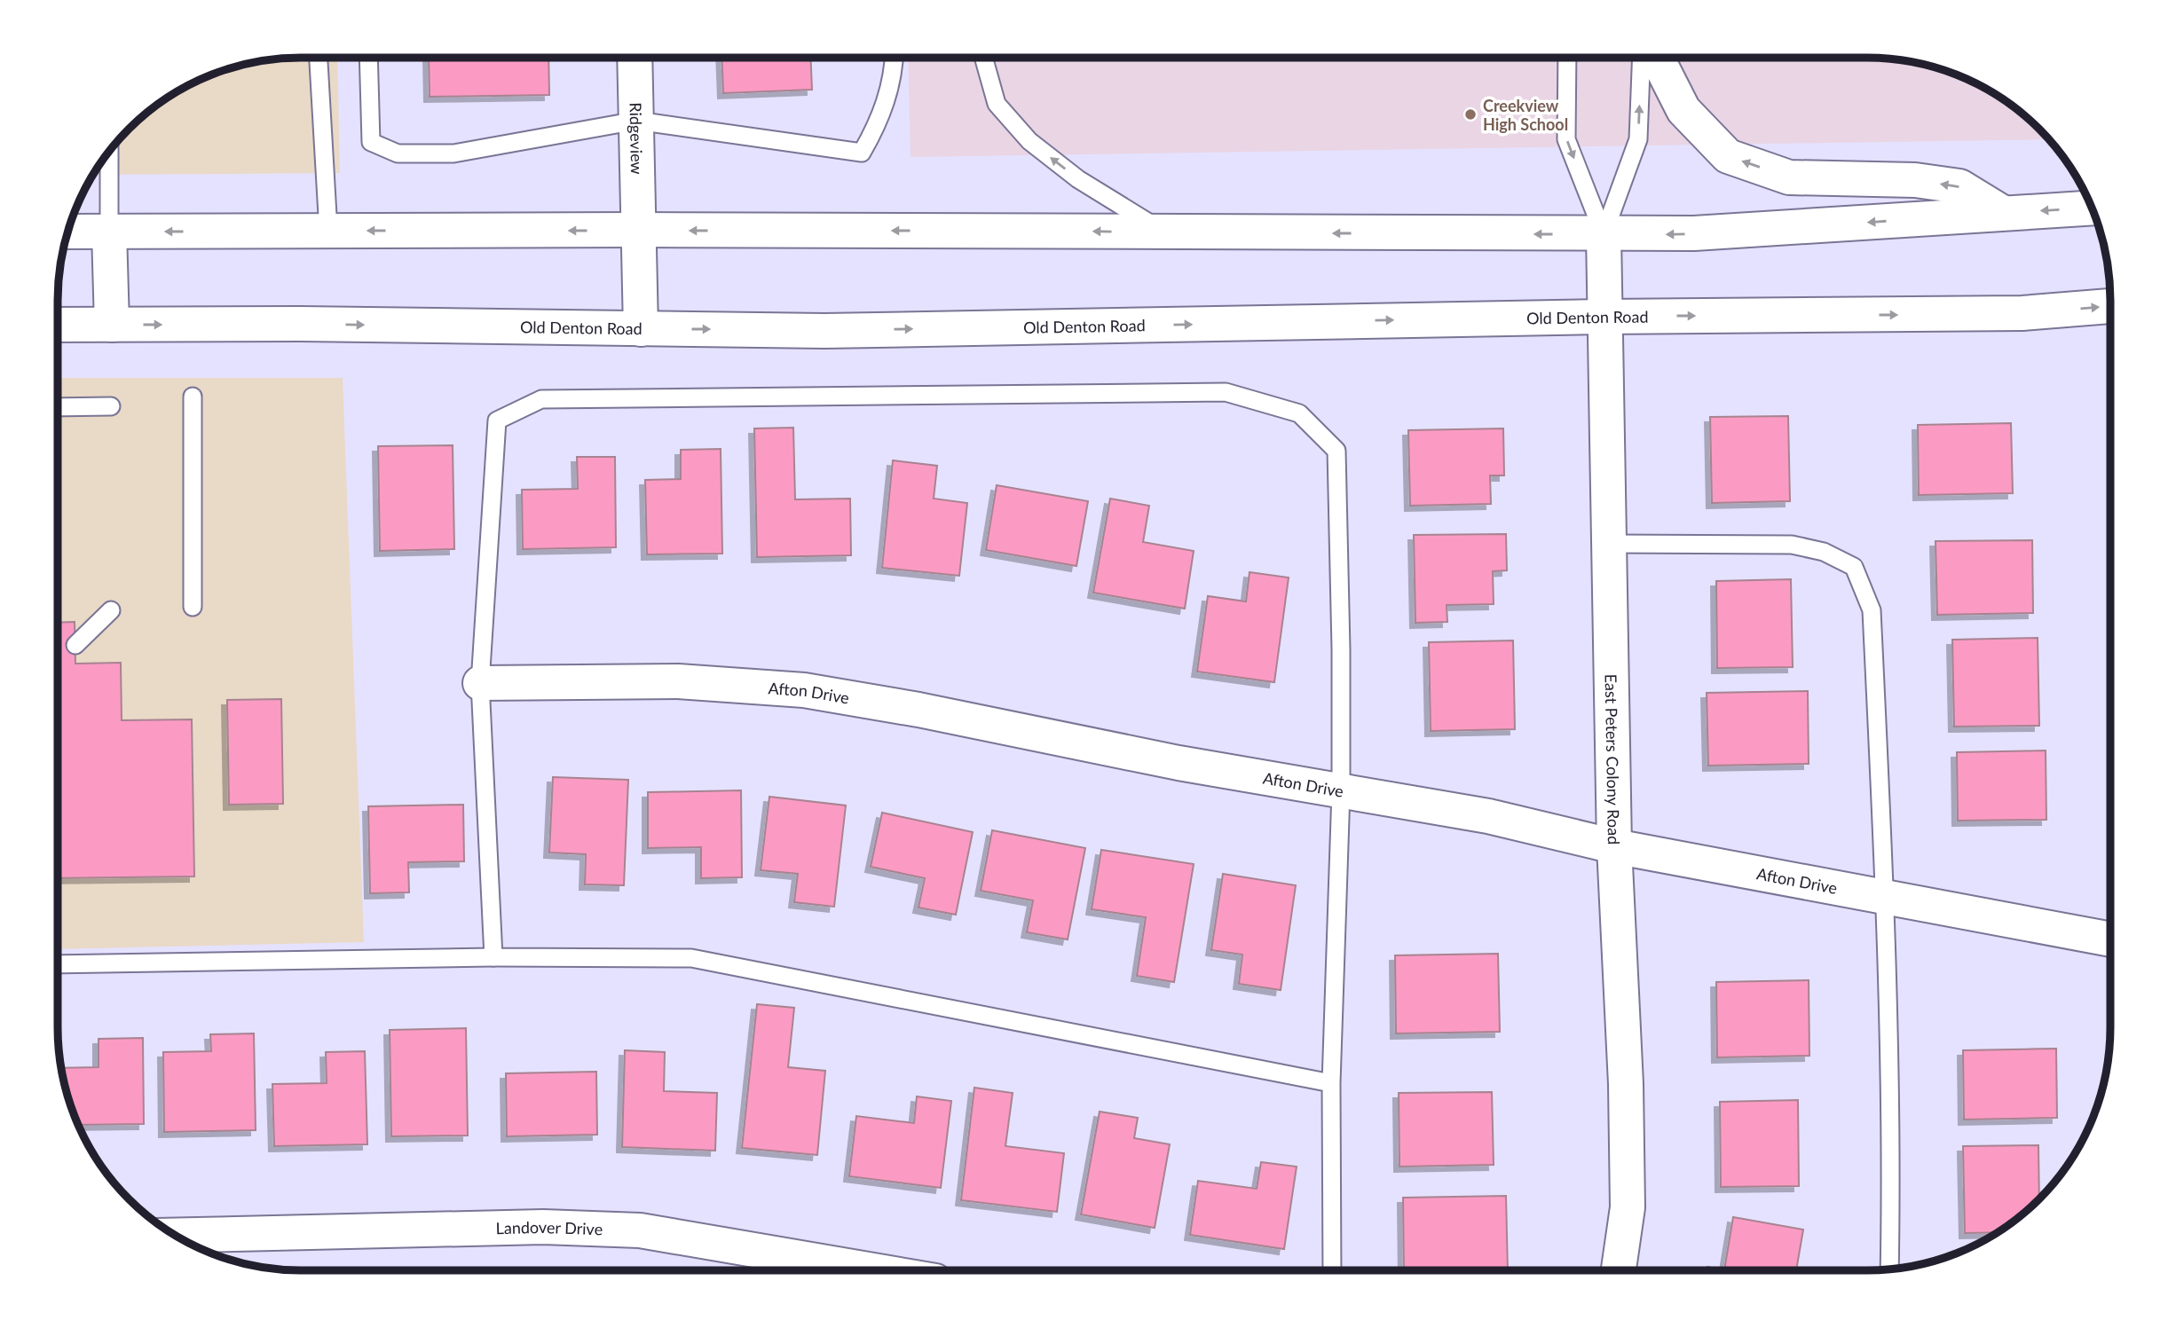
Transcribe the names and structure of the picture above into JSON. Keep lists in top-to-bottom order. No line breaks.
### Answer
{"streets":{"main road":["Ridgeview","Old Denton Road","Afton Drive","East Peters Colony Road","Landover Drive"]},"crossings":[["Ridgeview","Old Denton Road"],["Old Denton Road","East Peters Colony Road"],["Afton Drive","East Peters Colony Road"]],"places":["Creekview High School"]}
